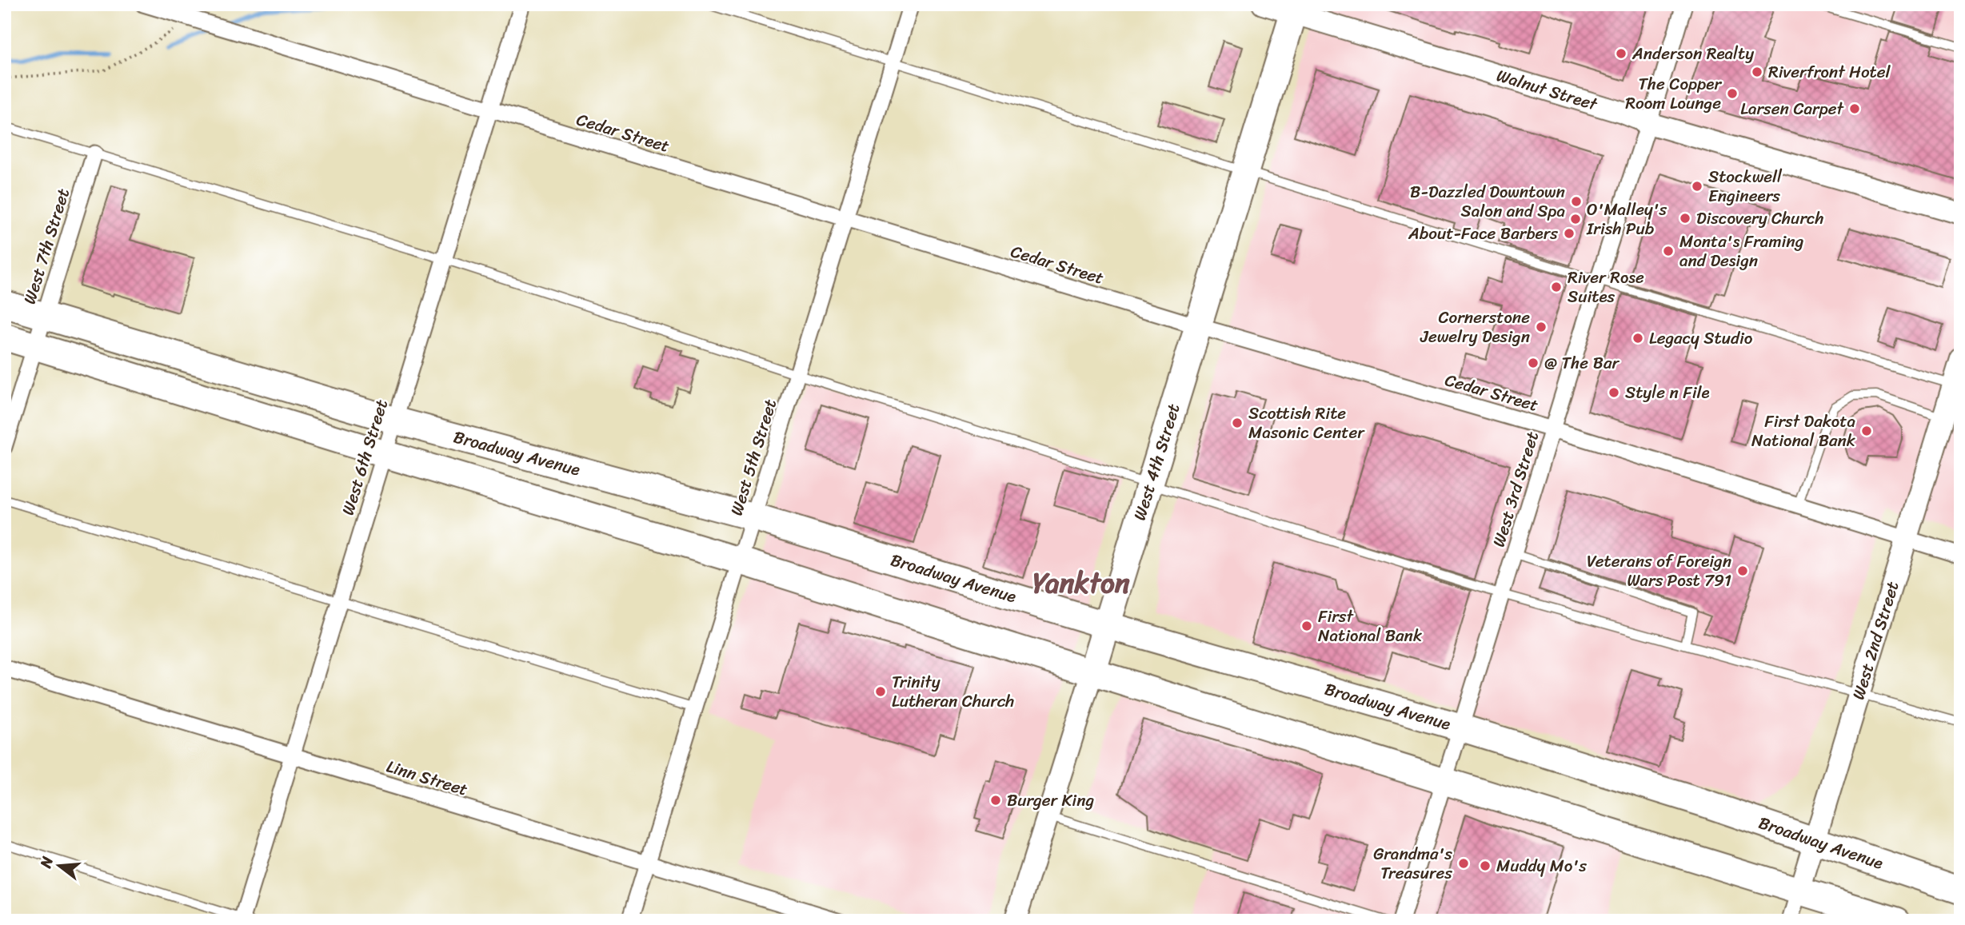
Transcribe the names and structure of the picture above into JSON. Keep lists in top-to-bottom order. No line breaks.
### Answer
{"streets":{"highway":["Broadway Avenue","West 4th Street"],"street":["Walnut Street","Cedar Street","West 7th Street","West 6th Street","West 5th Street","West 3rd Street","West 2nd Street","Linn Street"]},"crossings":[["Walnut Street","West 4th Street"],["Walnut Street","West 3rd Street"],["Cedar Street","West 6th Street"],["Cedar Street","West 5th Street"],["Cedar Street","West 4th Street"],["Cedar Street","West 3rd Street"],["Cedar Street","West 2nd Street"],["West 7th Street","Broadway Avenue"],["Broadway Avenue","West 6th Street"],["Broadway Avenue","West 5th Street"],["Broadway Avenue","West 4th Street"],["Broadway Avenue","West 3rd Street"],["Broadway Avenue","West 2nd Street"],["West 6th Street","Linn Street"],["West 5th Street","Linn Street"]],"districts":["Yankton"],"places":["Anderson Realty","Riverfront Hotel","The Copper Room Lounge","Larsen Carpet","Stockwell Engineers","B-Dazzled Downtown Salon and Spa","Discovery Church","O'Malley's Irish Pub","About-Face Barbers","Monta's Framing and Design","River Rose Suites","Cornerstone Jewelry Design","Legacy Studio","@ The Bar","Style n File","Scottish Rite Masonic Center","First Dakota National Bank","Veterans of Foreign Wars Post 791","First National Bank","Trinity Lutheran Church","Burger King","Grandma's Treasures","Muddy Mo's"],"north":"left"}
